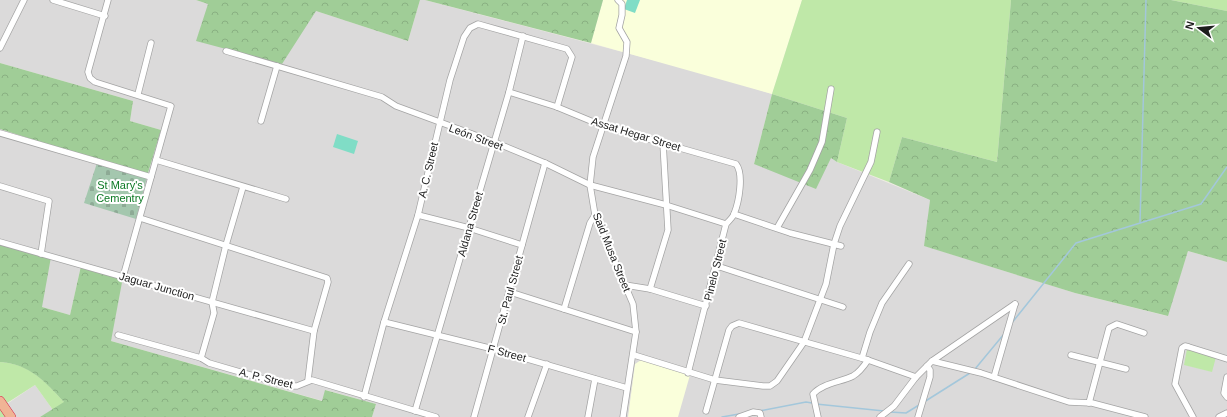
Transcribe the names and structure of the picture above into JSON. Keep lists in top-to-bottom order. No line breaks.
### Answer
{"streets":{"street":["Assat Hegar Street","León Street","A. C. Street","Aldana Street","Said Musa Street","Pinelo Street","Jaguar Junction","St. Paul Street","F Street","A. P. Street"]},"crossings":[["Assat Hegar Street","A. C. Street"],["Assat Hegar Street","Aldana Street"],["Assat Hegar Street","Said Musa Street"],["Assat Hegar Street","Pinelo Street"],["León Street","A. C. Street"],["León Street","Aldana Street"],["León Street","Said Musa Street"],["León Street","Pinelo Street"],["León Street","St. Paul Street"],["A. C. Street","Aldana Street"],["A. C. Street","F Street"],["A. C. Street","A. P. Street"],["Aldana Street","F Street"],["Aldana Street","A. P. Street"],["Said Musa Street","F Street"],["St. Paul Street","F Street"]],"parks":["St Mary's Cementry"],"north":"left"}
